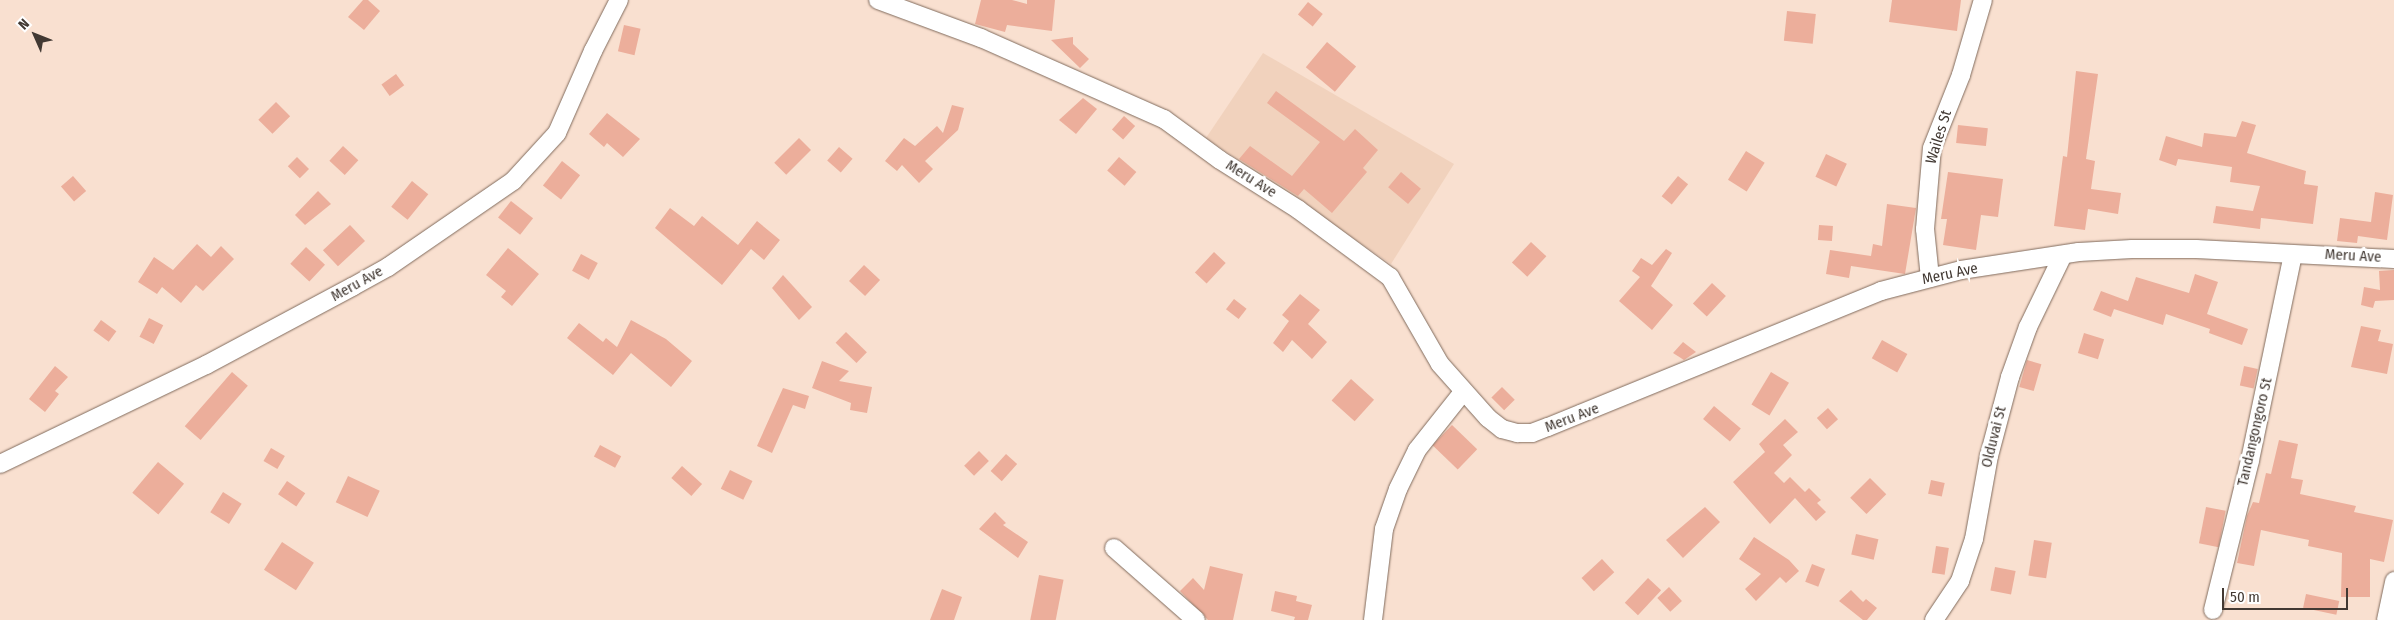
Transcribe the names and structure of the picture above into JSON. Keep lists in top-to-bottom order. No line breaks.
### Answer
{"streets":{"street":["Wailes St","Meru Ave","Tandangongoro St","Olduvai St"]},"crossings":[["Wailes St","Meru Ave"],["Meru Ave","Tandangongoro St"],["Meru Ave","Olduvai St"]],"scale_bar":"50 m","north":"top left"}
